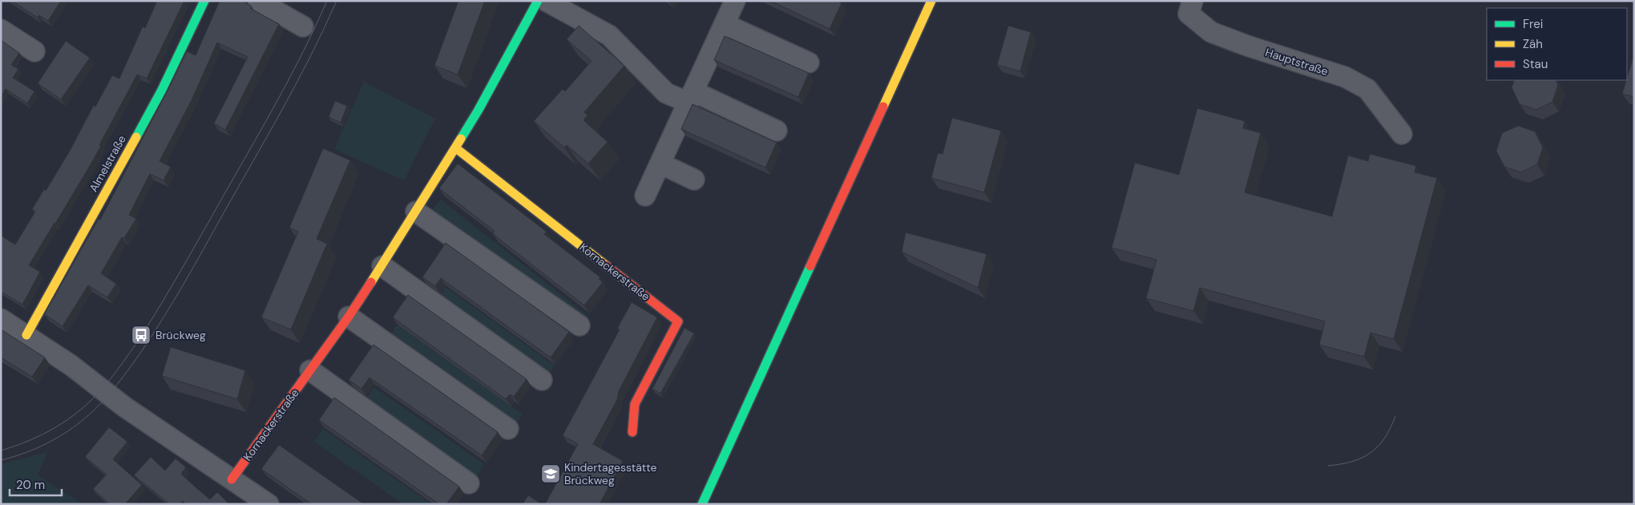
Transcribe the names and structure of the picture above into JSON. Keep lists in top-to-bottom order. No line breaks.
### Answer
{"streets":{"street":["Hauptstraße","Almelstraße","Kornackerstraße"]},"places":{"bus stop":["Brückweg"],"school or university":["Kindertagesstätte Brückweg"]},"legend":["Frei","Zäh","Stau"],"scale_bar":"20 m"}
